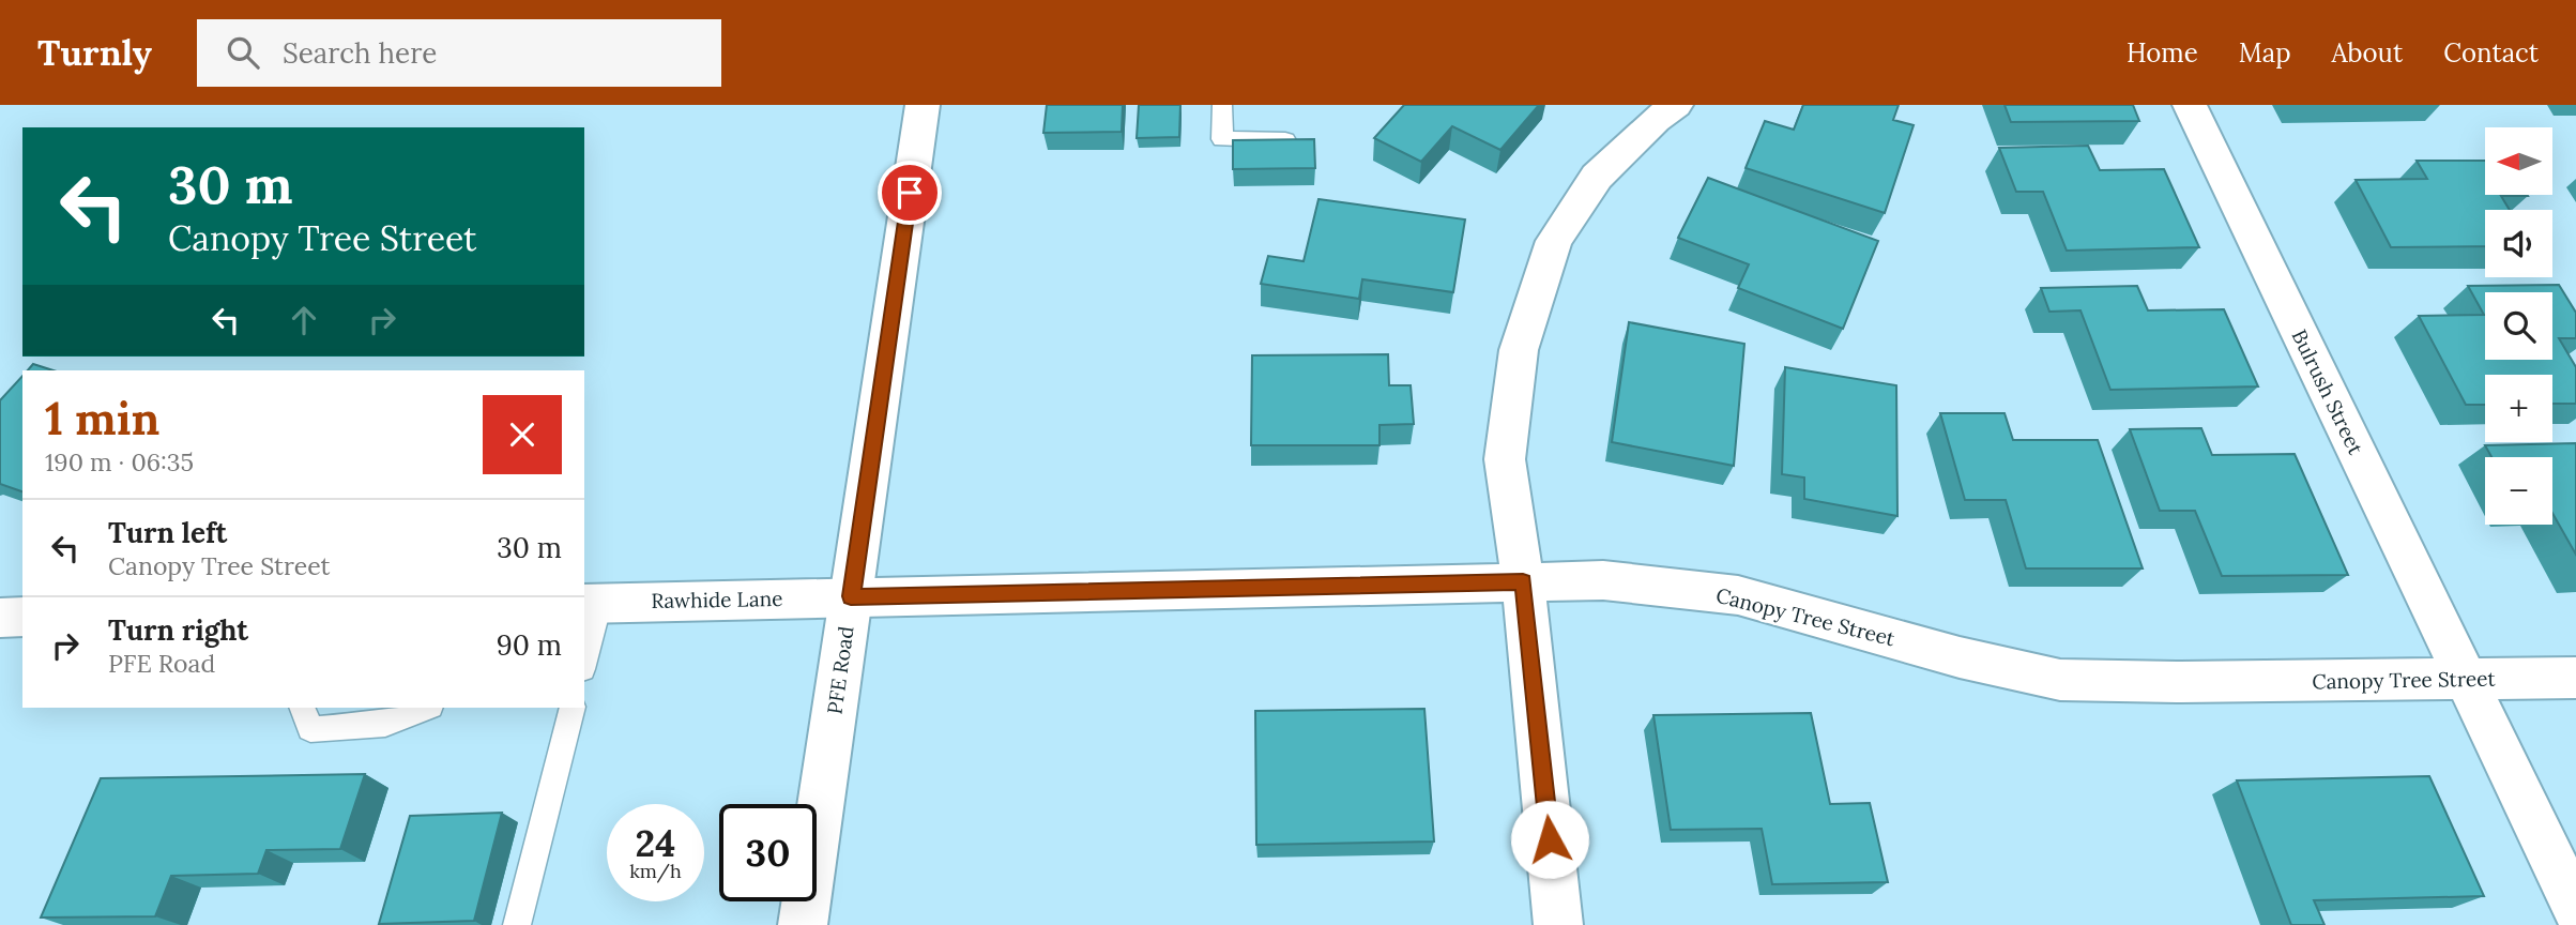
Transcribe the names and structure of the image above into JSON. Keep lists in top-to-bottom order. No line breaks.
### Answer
{"streets":{"street":["Bulrush Street","Rawhide Lane","Canopy Tree Street","PFE Road"]},"crossings":[["Bulrush Street","Canopy Tree Street"],["Rawhide Lane","Canopy Tree Street"],["Rawhide Lane","PFE Road"],["Canopy Tree Street","PFE Road"]],"north":"left","page":{"header":"Turnly","search":"Search here","nav":["Home","Map","About","Contact"],"map_buttons":["+","−"],"turn":["30 m","Canopy Tree Street"],"heading":["1 min","190 m · 06:35"],"list":[{"name":"Turn left","note":"Canopy Tree Street","value":"30 m"},{"name":"Turn right","note":"PFE Road","value":"90 m"}],"speed":"24 km/h","limit":"30"}}
